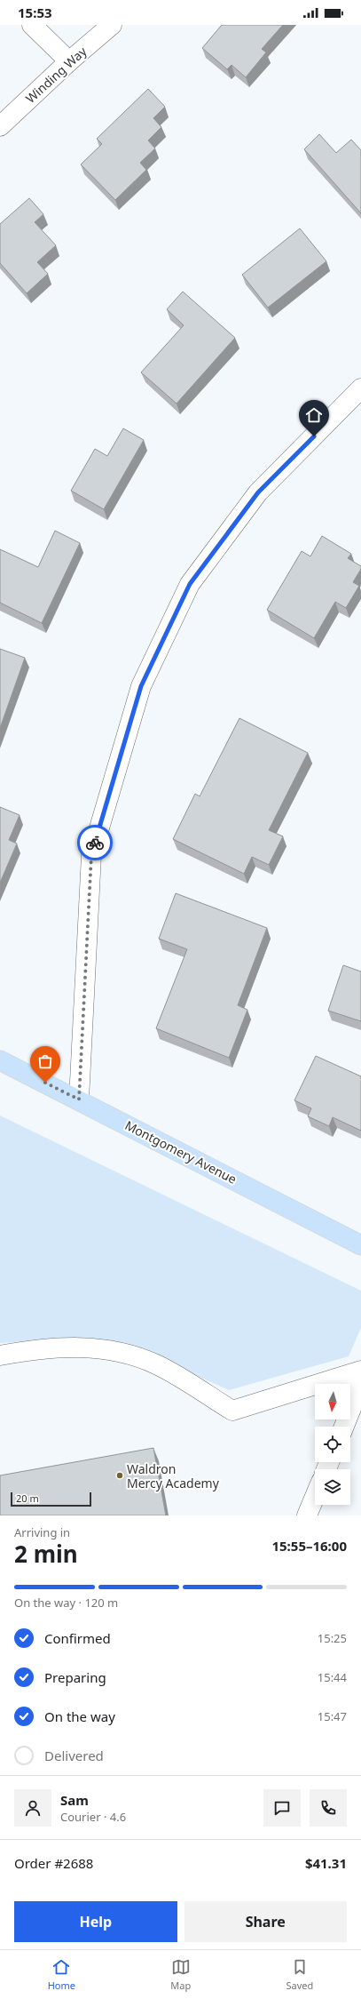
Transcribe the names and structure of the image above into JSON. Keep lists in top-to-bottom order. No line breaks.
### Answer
{"streets":{"main road":["Montgomery Avenue"],"street":["Winding Way"]},"places":["Waldron Mercy Academy"],"scale_bar":"20 m","north":"bottom","page":{"status":"15:53","scale":"20 m","heading":["2 min","Arriving in","15:55–16:00"],"panel":["Sam","Courier · 4.6","Order #2688","$41.31"],"bar":"On the way · 120 m","list":[["Confirmed","15:25"],["Preparing","15:44"],["On the way","15:47"],"Delivered"],"buttons":["Help","Share"],"tabs":["Home","Map","Saved"]}}
